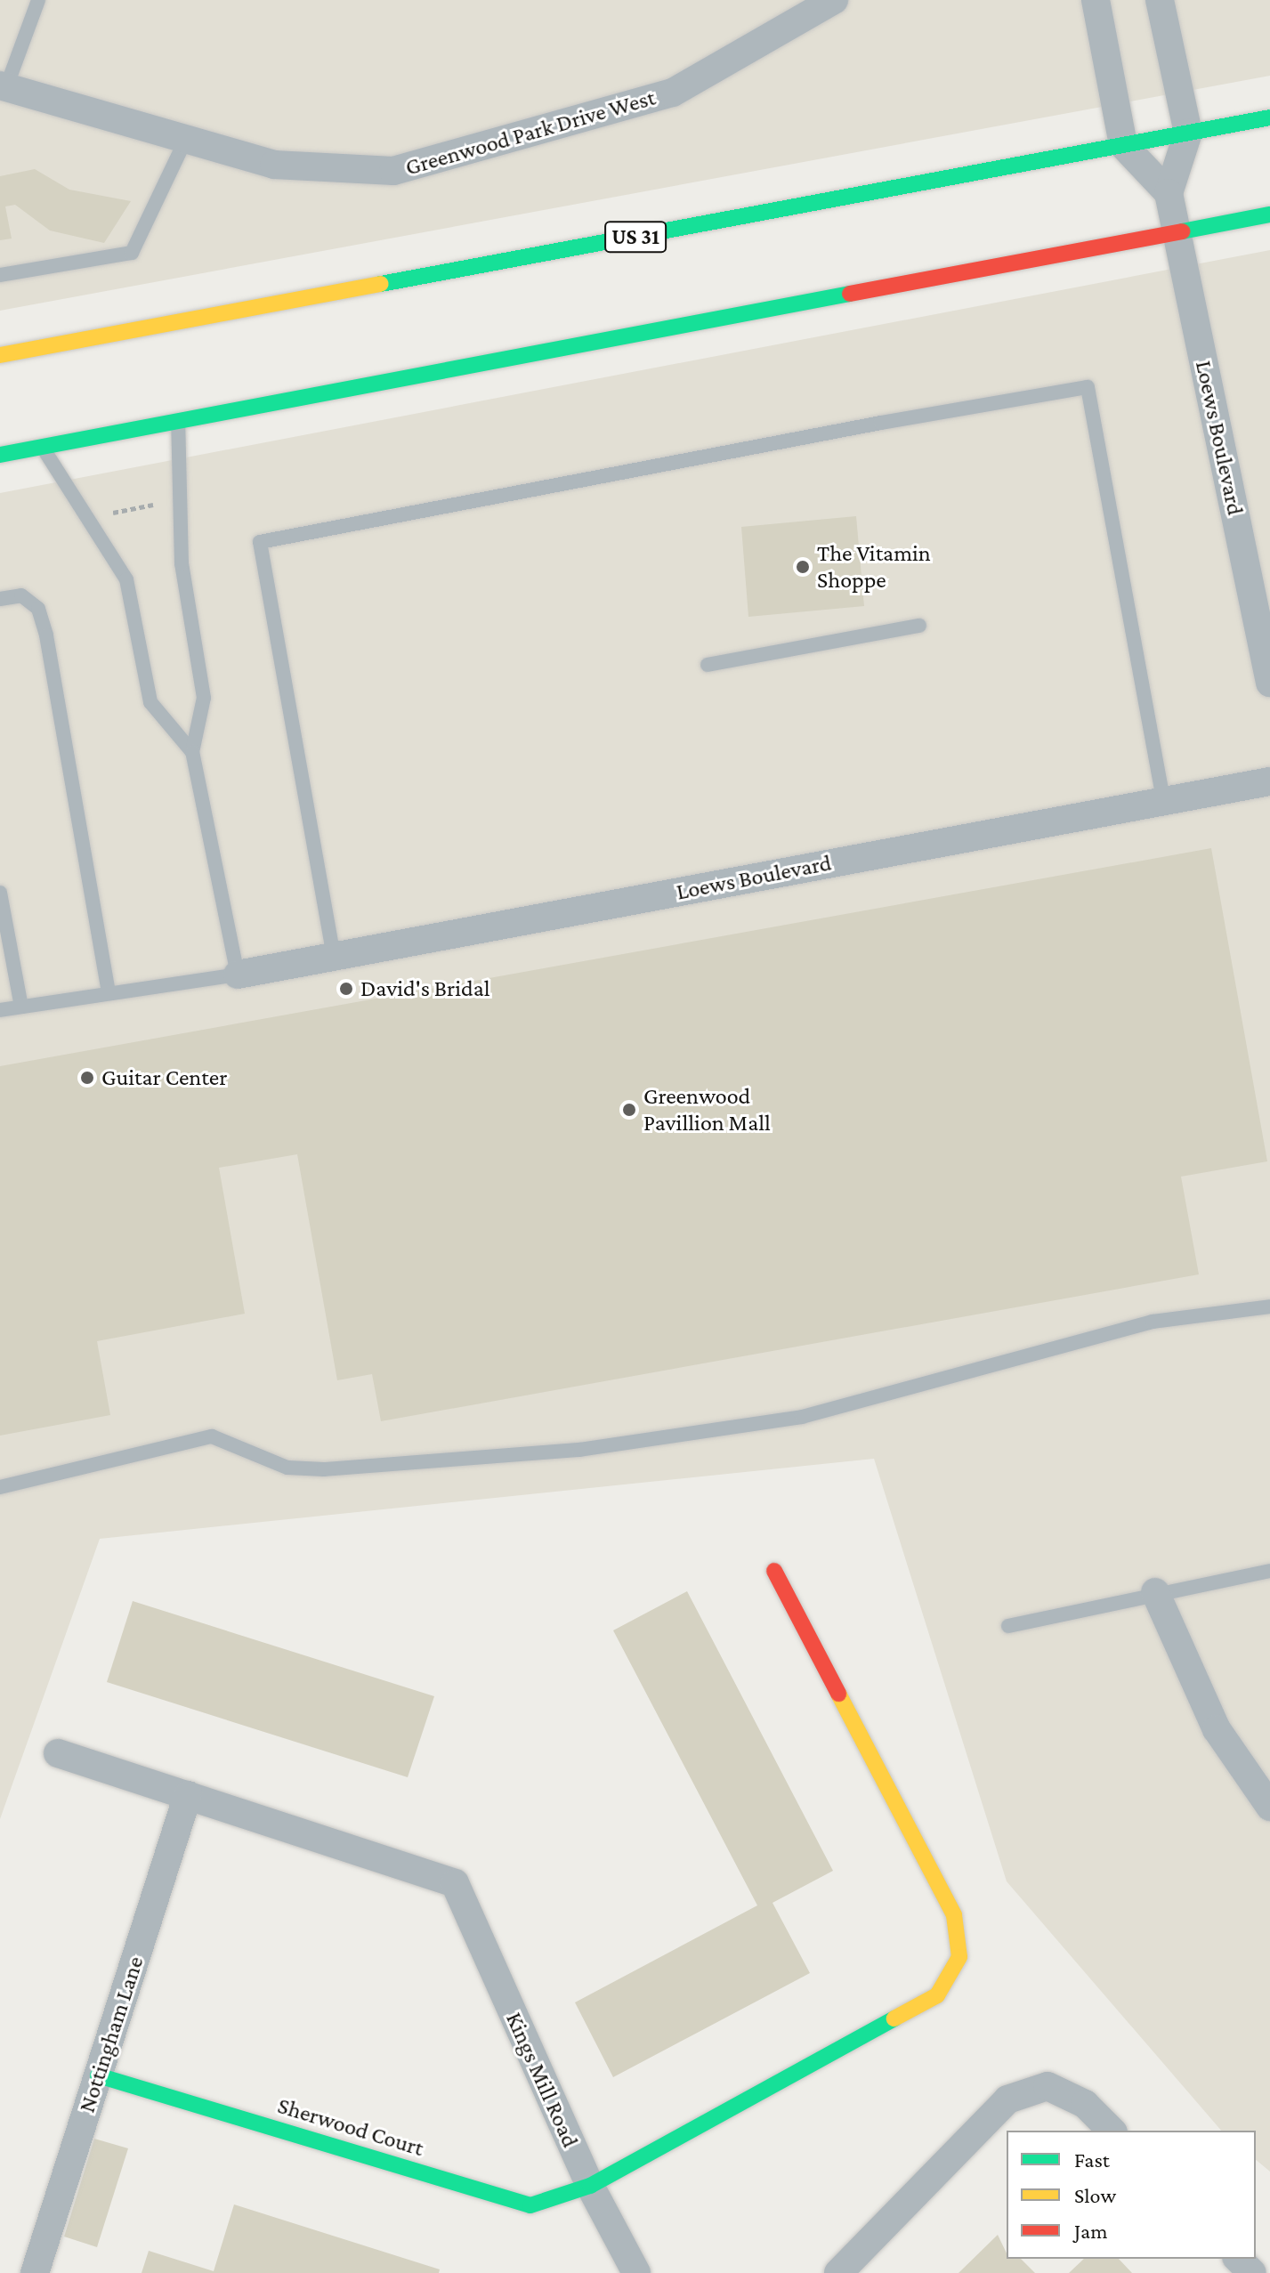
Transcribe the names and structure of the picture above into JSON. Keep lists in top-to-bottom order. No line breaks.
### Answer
{"streets":{"main road":["US 31","Sherwood Court"],"street":["Greenwood Park Drive West","Loews Boulevard","Nottingham Lane","Kings Mill Road"]},"crossings":[["Nottingham Lane","Kings Mill Road"],["Nottingham Lane","Sherwood Court"],["Kings Mill Road","Sherwood Court"]],"places":["The Vitamin Shoppe","David's Bridal","Guitar Center","Greenwood Pavillion Mall"],"legend":["Fast","Slow","Jam"]}
